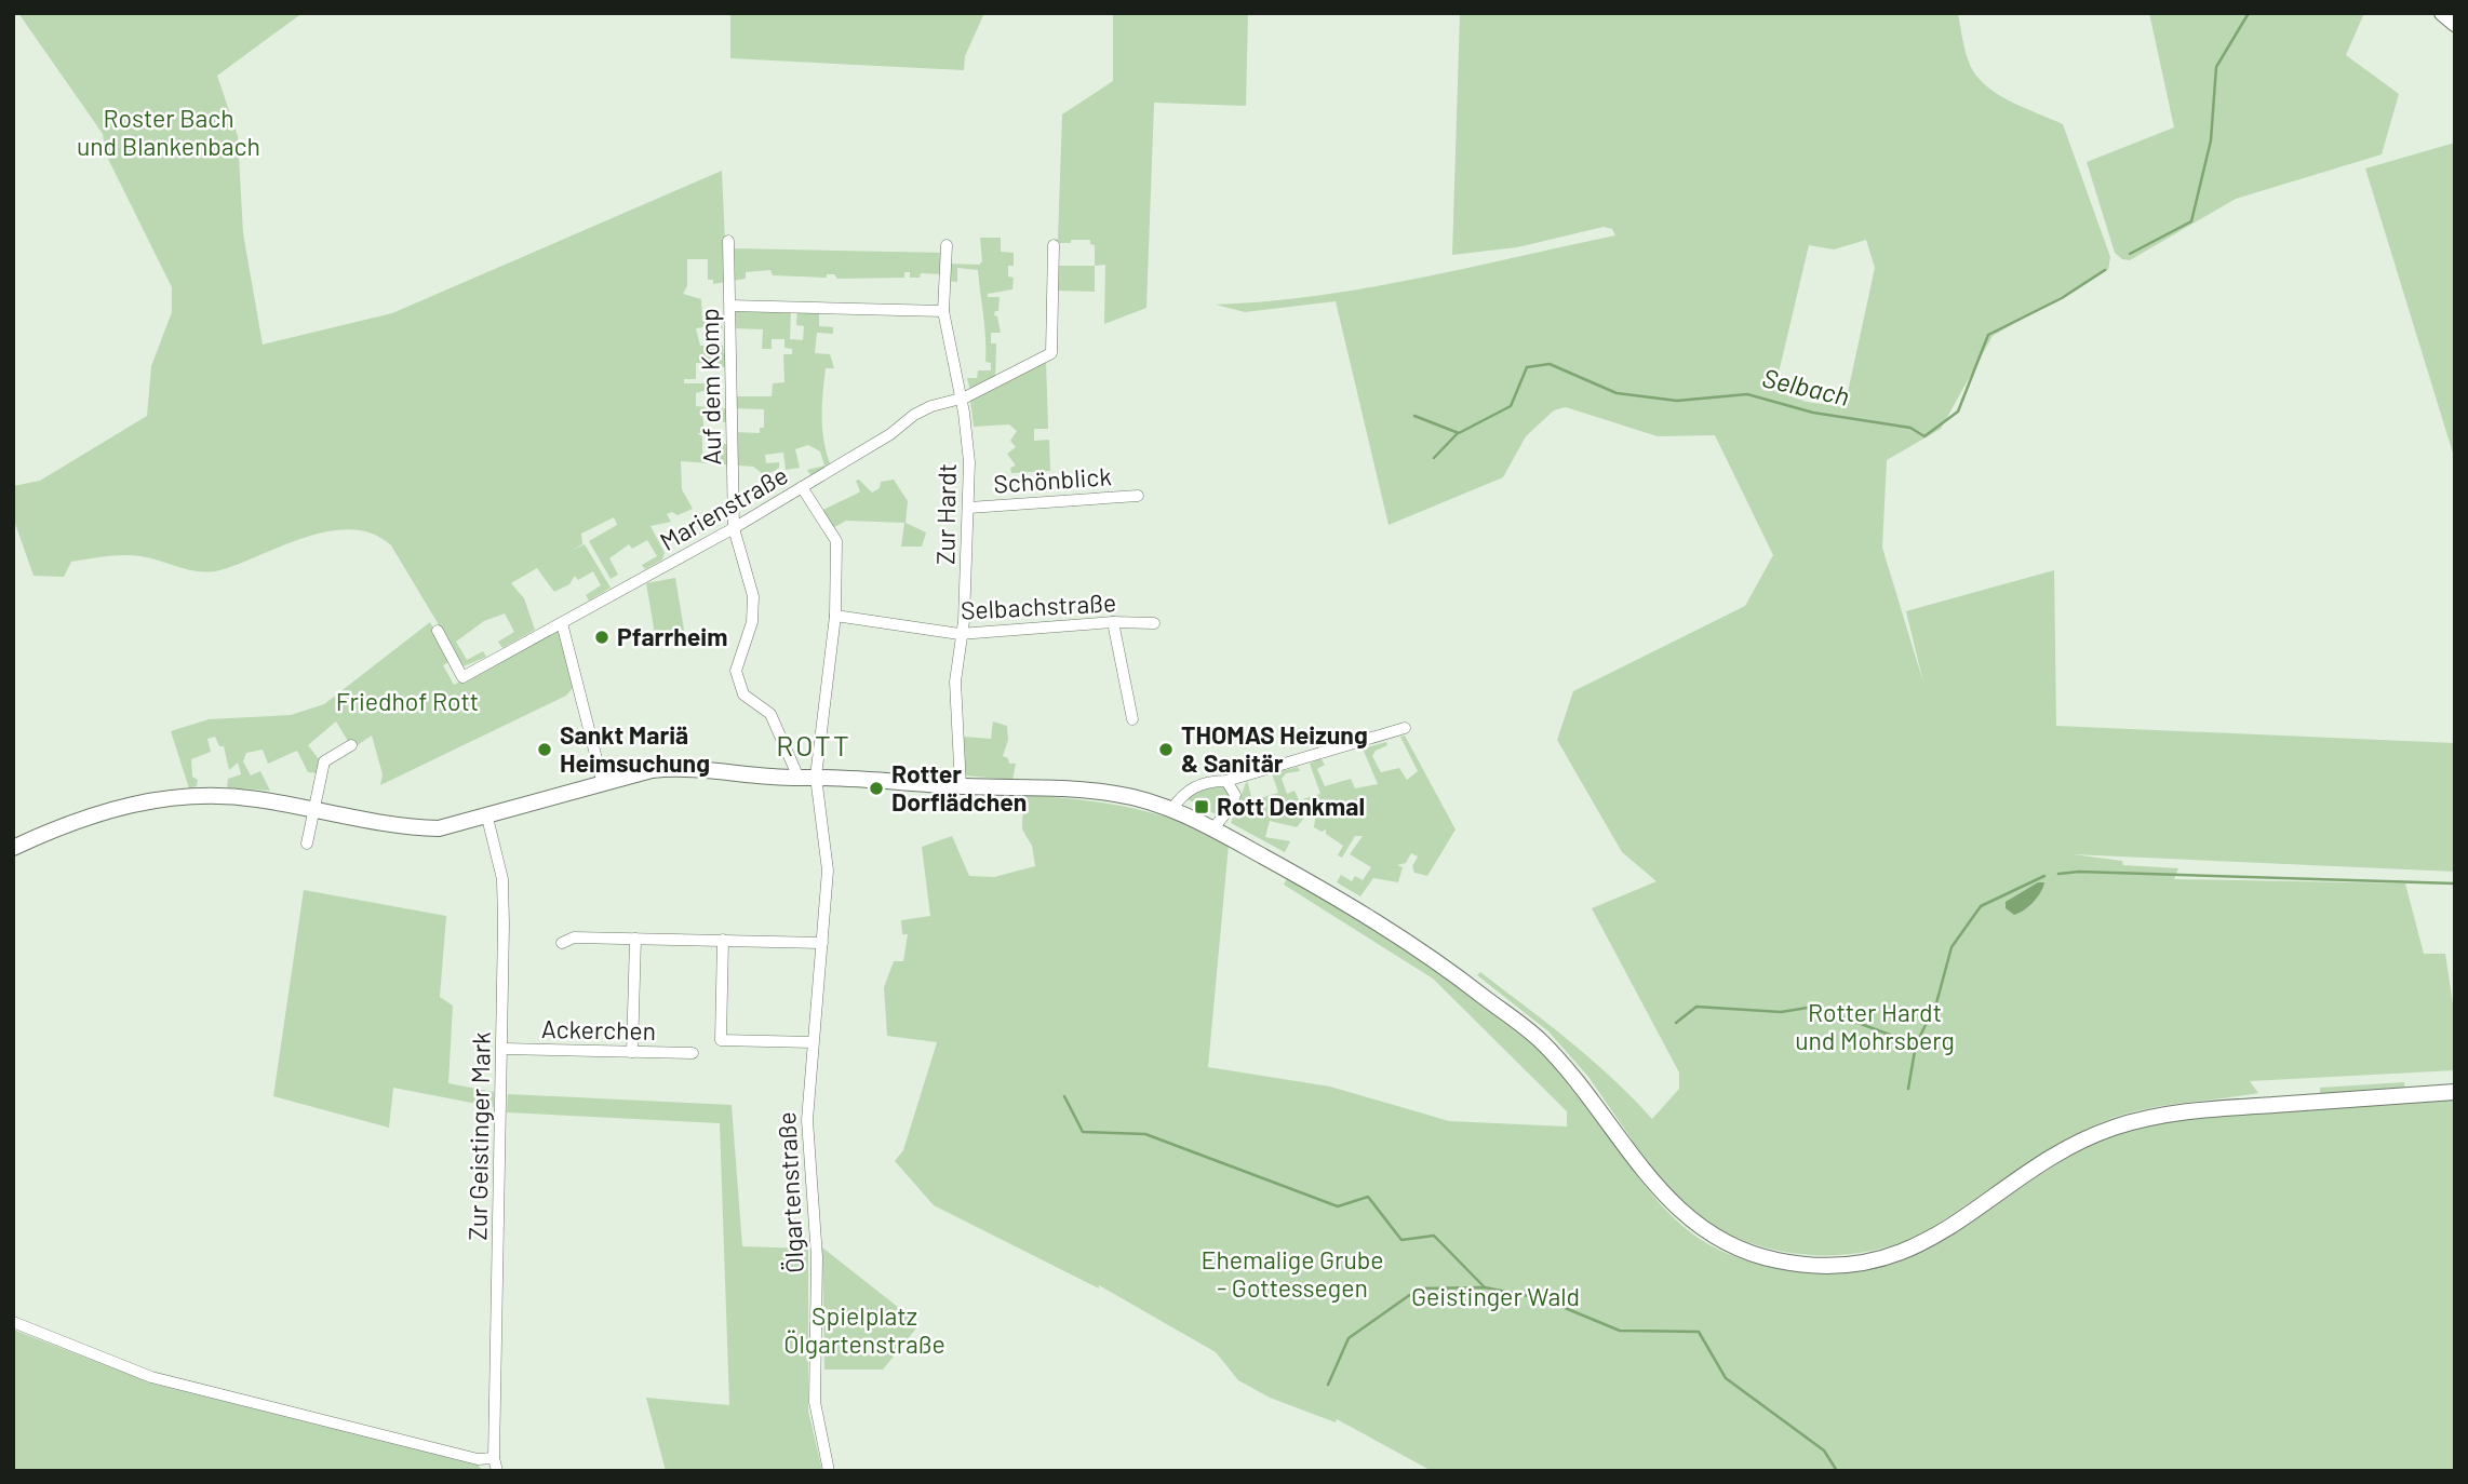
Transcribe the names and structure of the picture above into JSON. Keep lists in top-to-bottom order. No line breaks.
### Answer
{"streets":{"street":["Auf dem Komp","Schönblick","Marienstraße","Zur Hardt","Selbachstraße","Ackerchen","Zur Geistinger Mark","Ölgartenstraße"]},"crossings":[["Auf dem Komp","Marienstraße"],["Schönblick","Zur Hardt"],["Marienstraße","Zur Hardt"],["Marienstraße","Ölgartenstraße"],["Zur Hardt","Selbachstraße"],["Selbachstraße","Ölgartenstraße"],["Ackerchen","Zur Geistinger Mark"]],"districts":["ROTT"],"water":["Selbach"],"parks":["Roster Bach und Blankenbach","Friedhof Rott","Rotter Hardt und Mohrsberg","Ehemalige Grube - Gottessegen","Geistinger Wald","Spielplatz Ölgartenstraße"],"places":{"other":["Pfarrheim","Sankt Mariä Heimsuchung","THOMAS Heizung & Sanitär","Rotter Dorflädchen"],"transit":["Rott Denkmal"]}}
